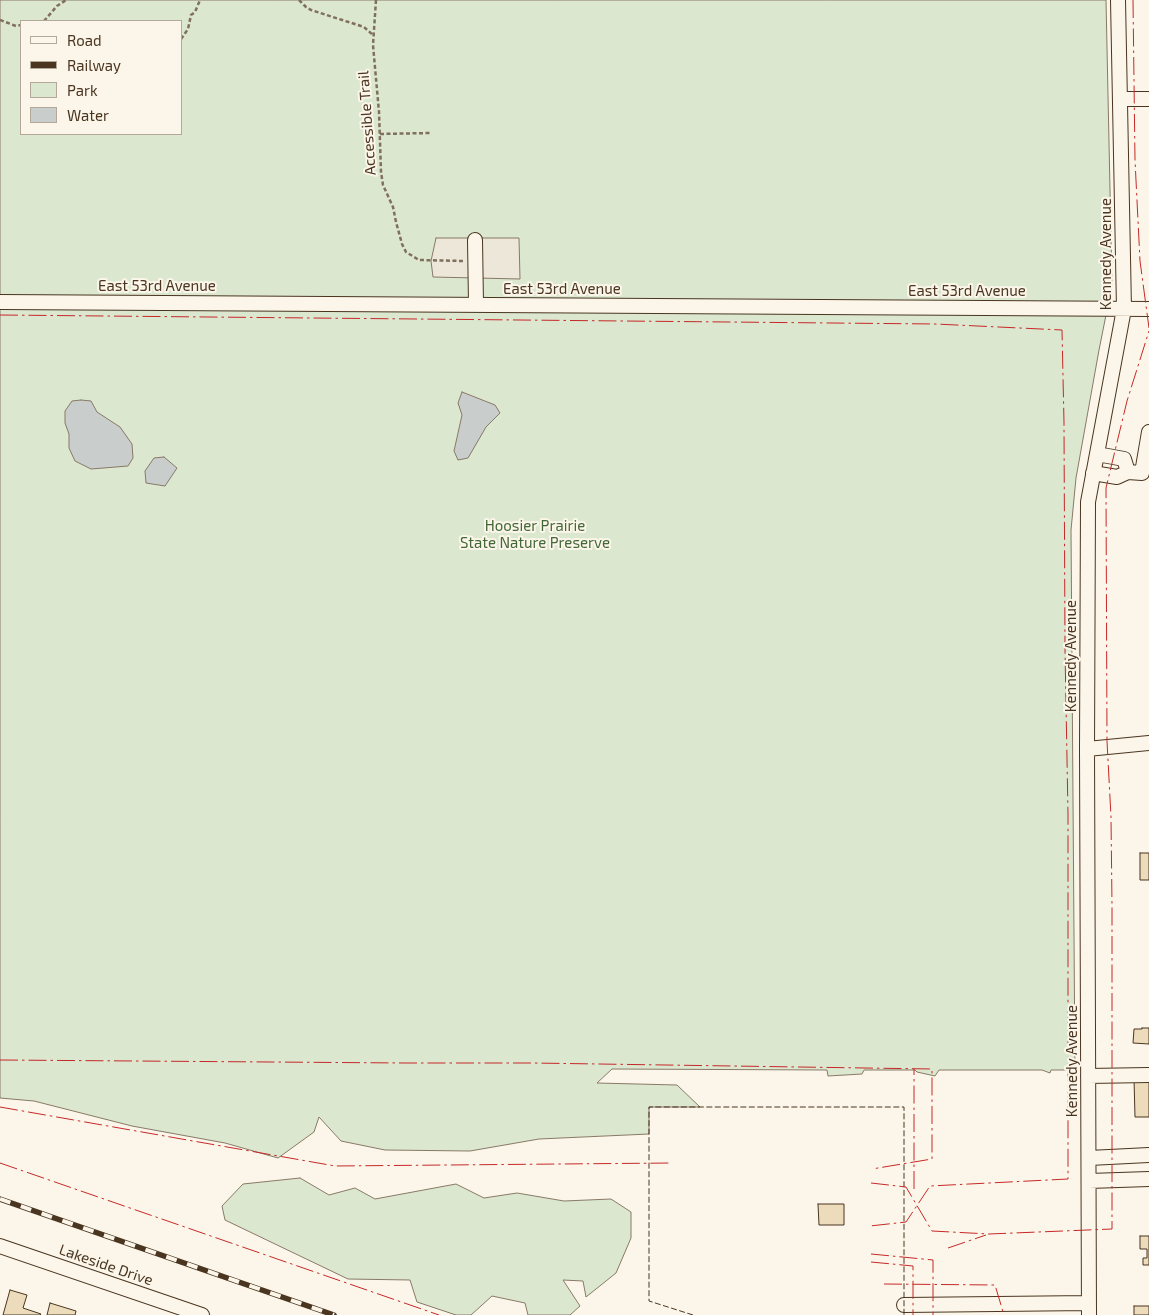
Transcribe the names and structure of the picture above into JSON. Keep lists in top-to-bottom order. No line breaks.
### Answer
{"streets":{"street":["Kennedy Avenue","East 53rd Avenue","Lakeside Drive"],"path":["Accessible Trail"]},"crossings":[["Kennedy Avenue","East 53rd Avenue"]],"parks":["Hoosier Prairie State Nature Preserve"],"legend":["Road","Railway","Park","Water"]}
